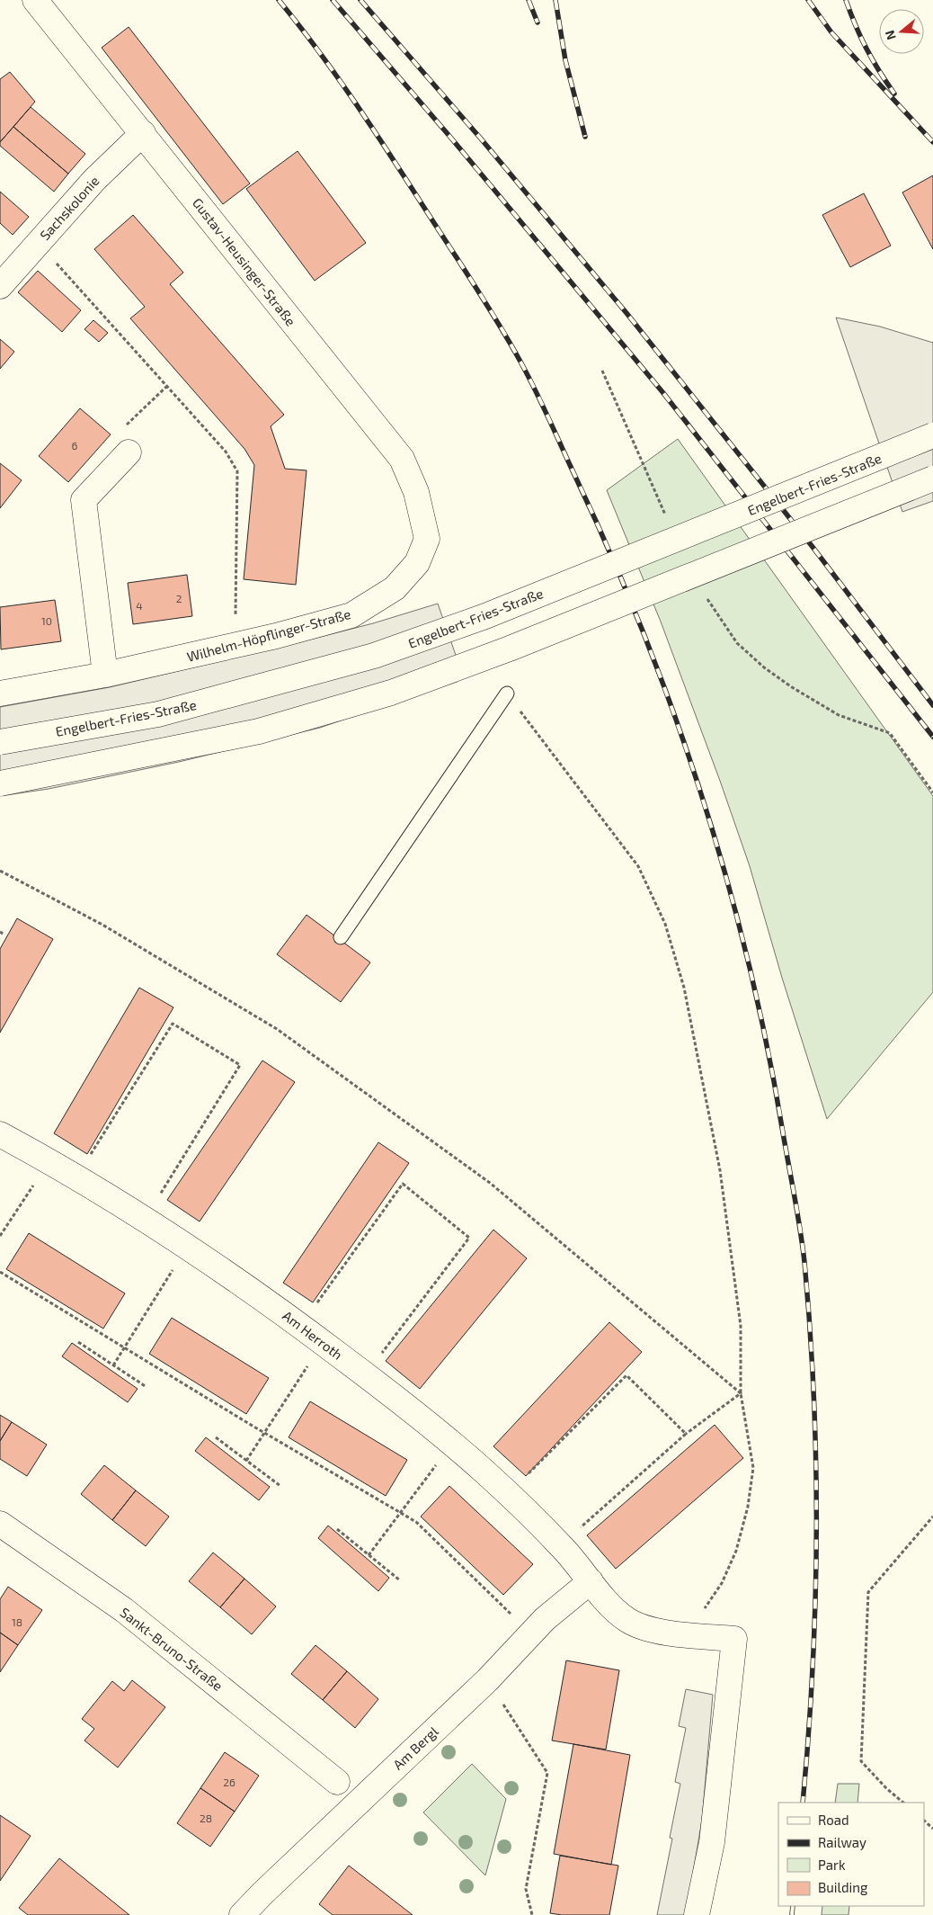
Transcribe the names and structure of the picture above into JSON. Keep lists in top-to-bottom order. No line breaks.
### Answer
{"streets":{"street":["Sachskolonie","Gustav-Heusinger-Straße","Engelbert-Fries-Straße","Wilhelm-Höpflinger-Straße","Am Herroth","Sankt-Bruno-Straße","Am Bergl"]},"crossings":[["Sachskolonie","Gustav-Heusinger-Straße"],["Gustav-Heusinger-Straße","Wilhelm-Höpflinger-Straße"],["Am Herroth","Am Bergl"]],"house_numbers":["6","2","4","10","18","26","28"],"legend":["Road","Railway","Park","Building"],"north":"left"}
